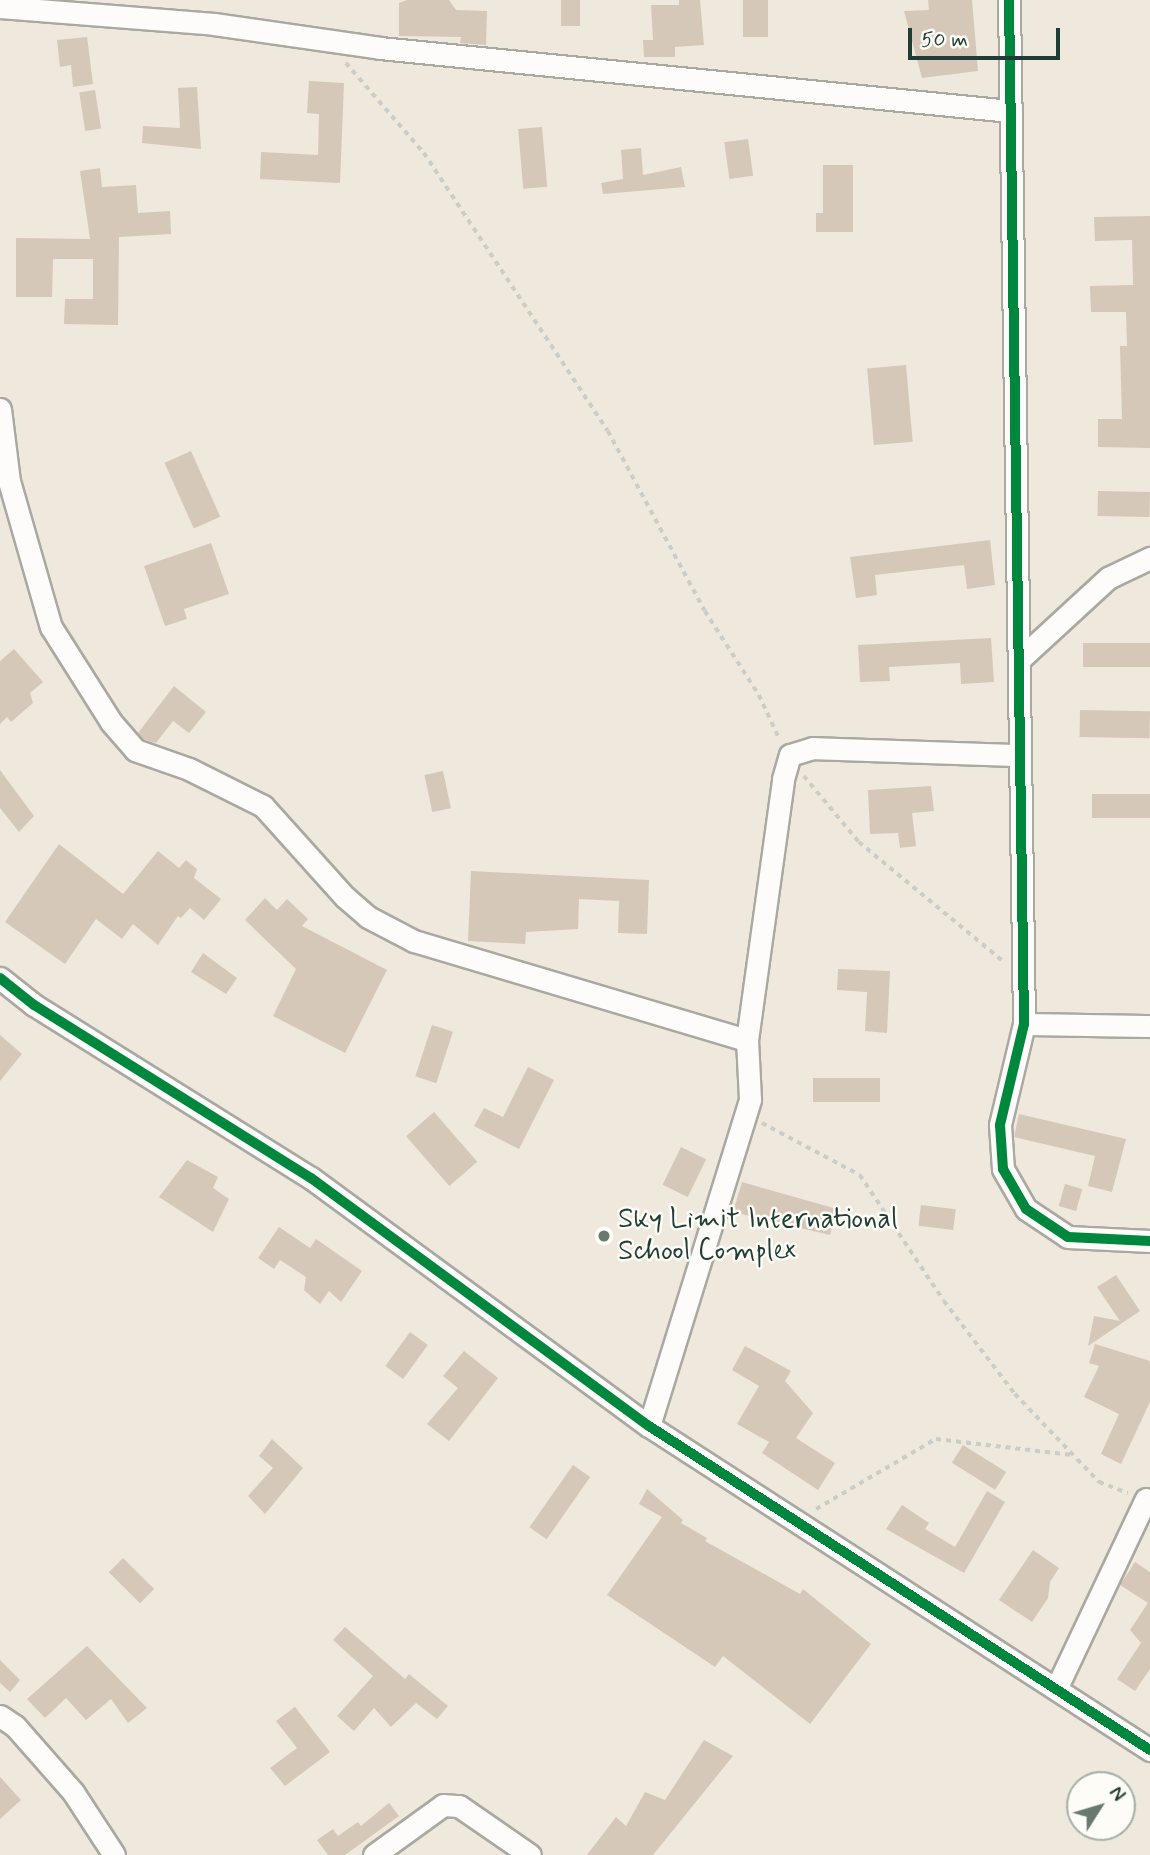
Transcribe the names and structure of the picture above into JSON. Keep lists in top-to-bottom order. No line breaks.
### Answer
{"places":["Sky Limit International School Complex"],"scale_bar":"50 m","north":"top right"}
